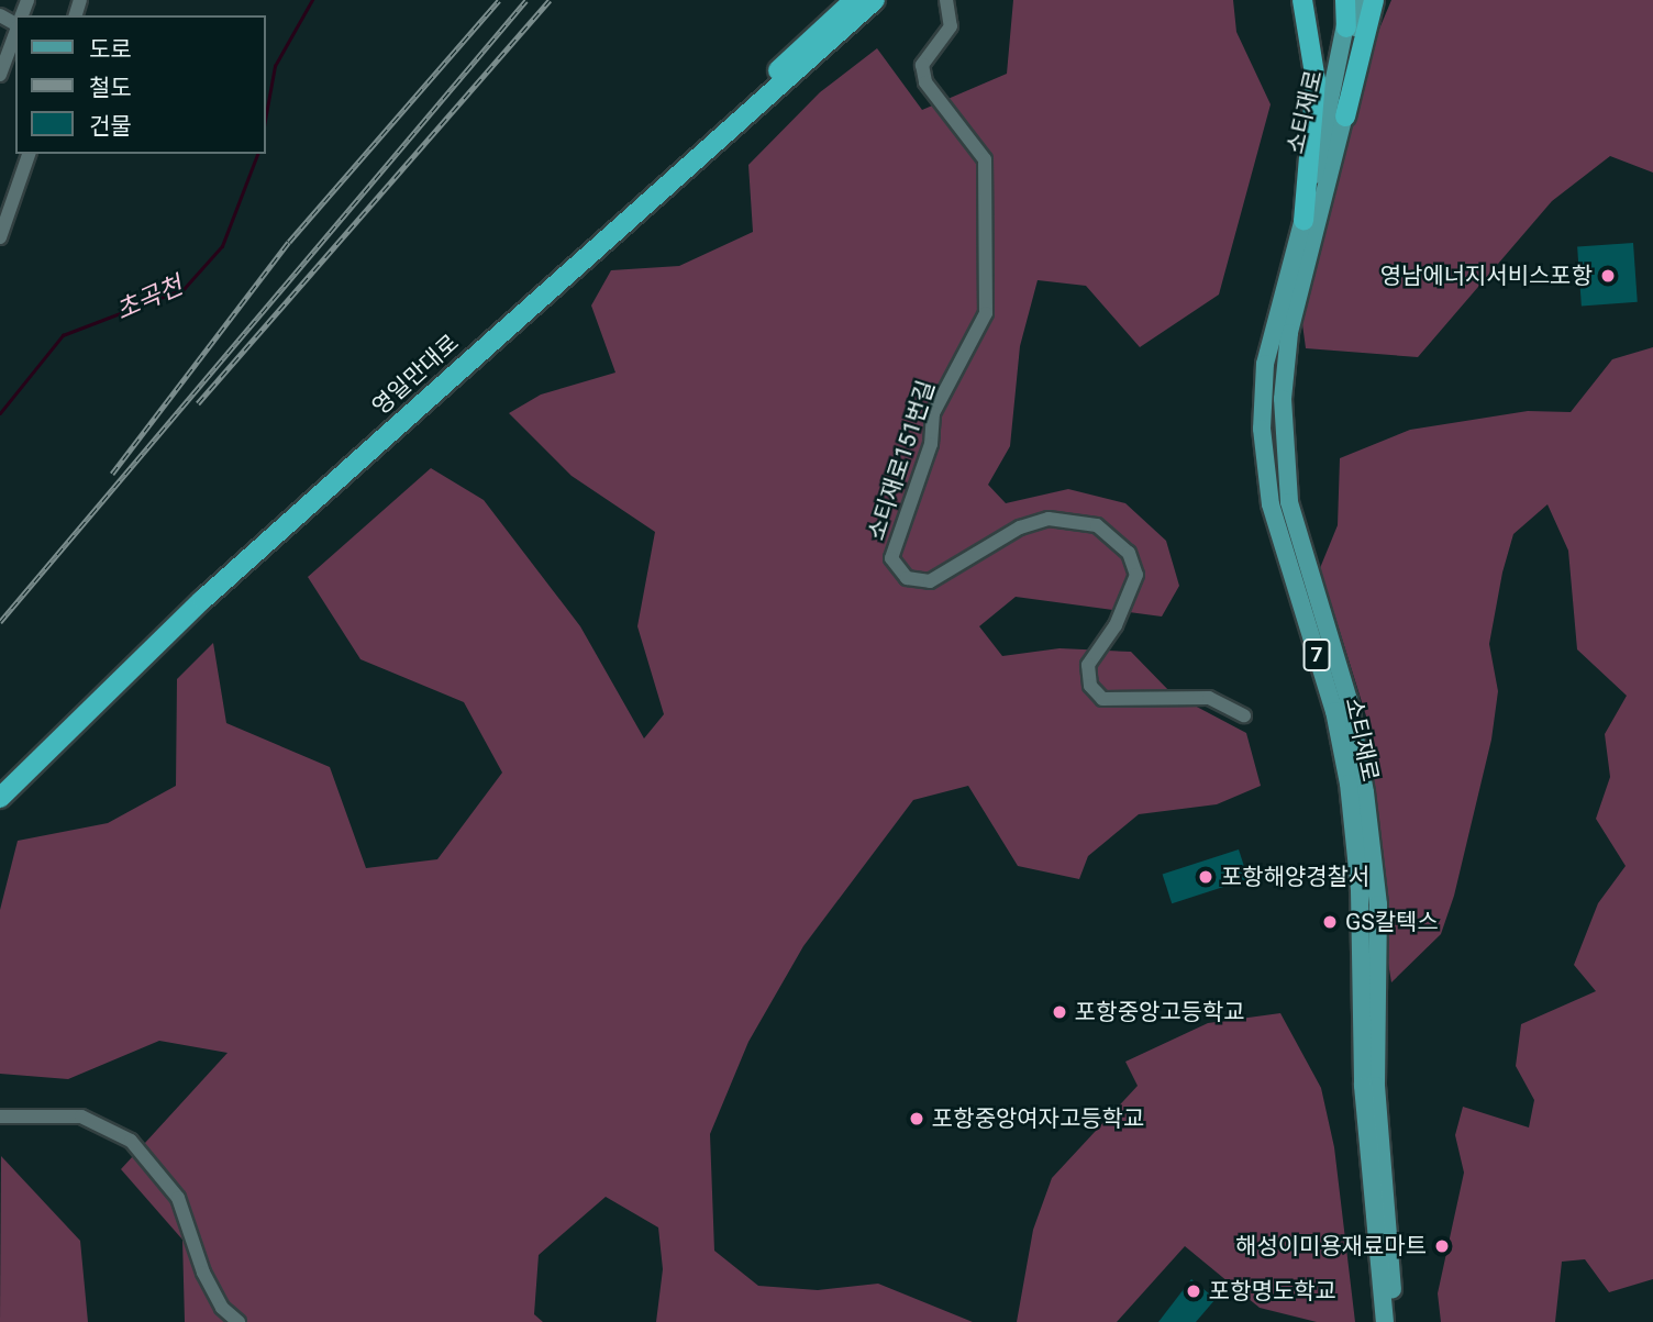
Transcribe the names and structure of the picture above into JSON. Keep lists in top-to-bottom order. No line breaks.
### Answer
{"streets":{"highway":["영일만대로"],"main road":["소티재로","7"],"street":["소티재로151번길"]},"water":["초곡천"],"places":["영남에너지서비스포항","포항해양경찰서","GS칼텍스","포항중앙고등학교","포항중앙여자고등학교","해성이미용재료마트","포항명도학교"],"legend":["도로","철도","건물"]}
